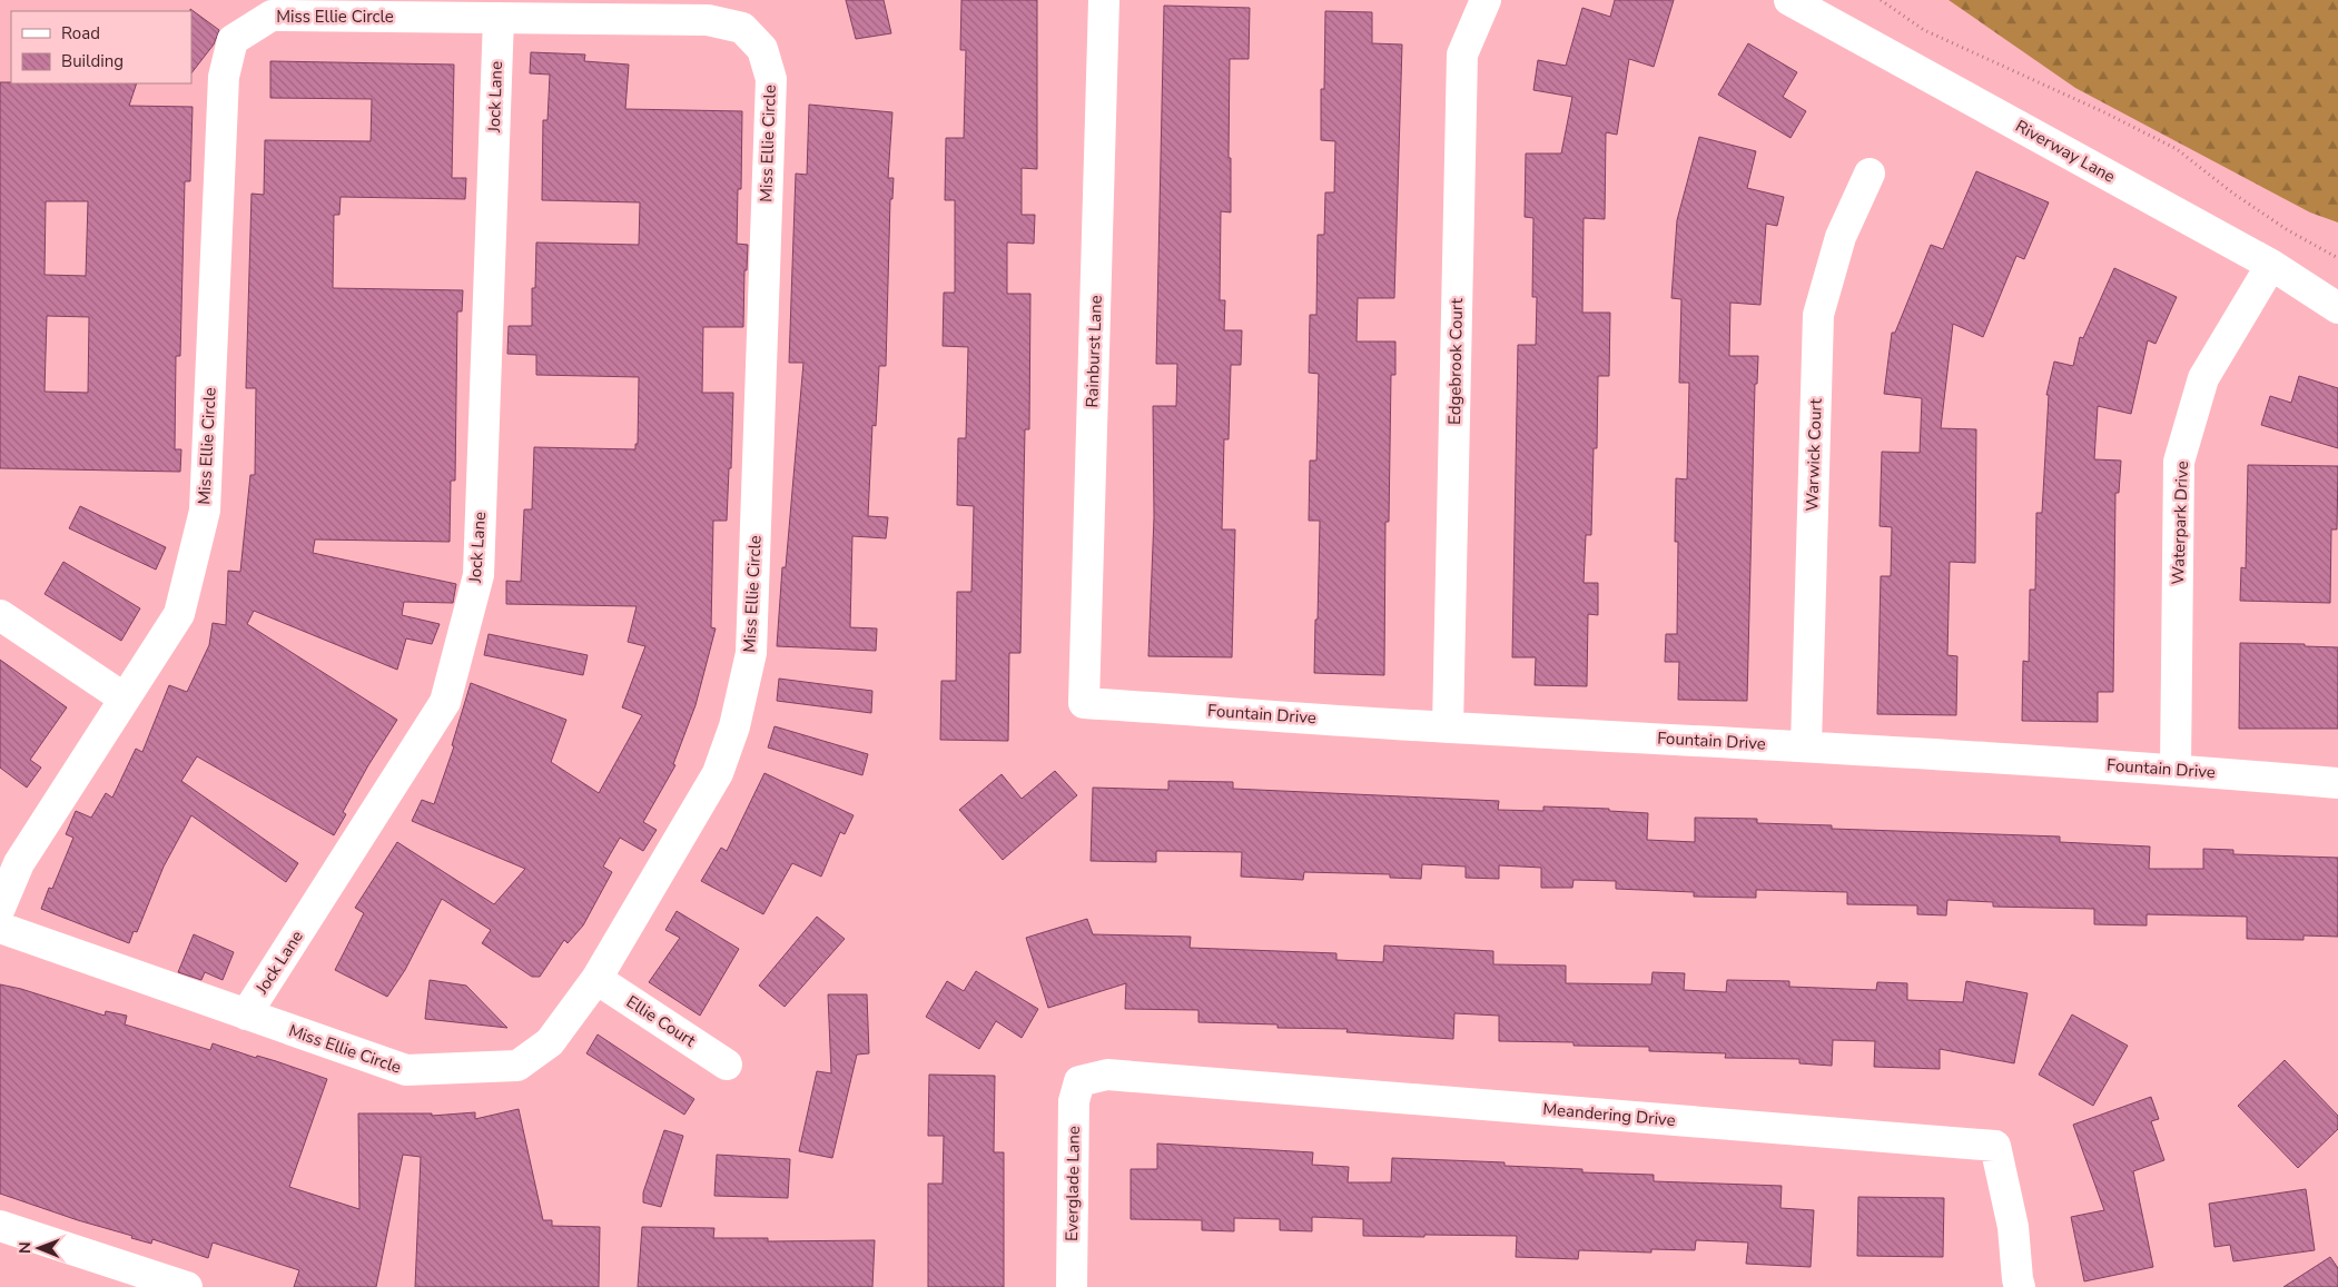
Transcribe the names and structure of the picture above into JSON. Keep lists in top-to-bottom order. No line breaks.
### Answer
{"streets":{"street":["Miss Ellie Circle","Jock Lane","Riverway Lane","Rainburst Lane","Edgebrook Court","Warwick Court","Waterpark Drive","Fountain Drive","Ellie Court","Meandering Drive","Everglade Lane"]},"crossings":[["Miss Ellie Circle","Jock Lane"],["Miss Ellie Circle","Ellie Court"],["Riverway Lane","Waterpark Drive"],["Rainburst Lane","Fountain Drive"],["Edgebrook Court","Fountain Drive"],["Warwick Court","Fountain Drive"],["Waterpark Drive","Fountain Drive"],["Meandering Drive","Everglade Lane"]],"legend":["Road","Building"],"north":"left"}
